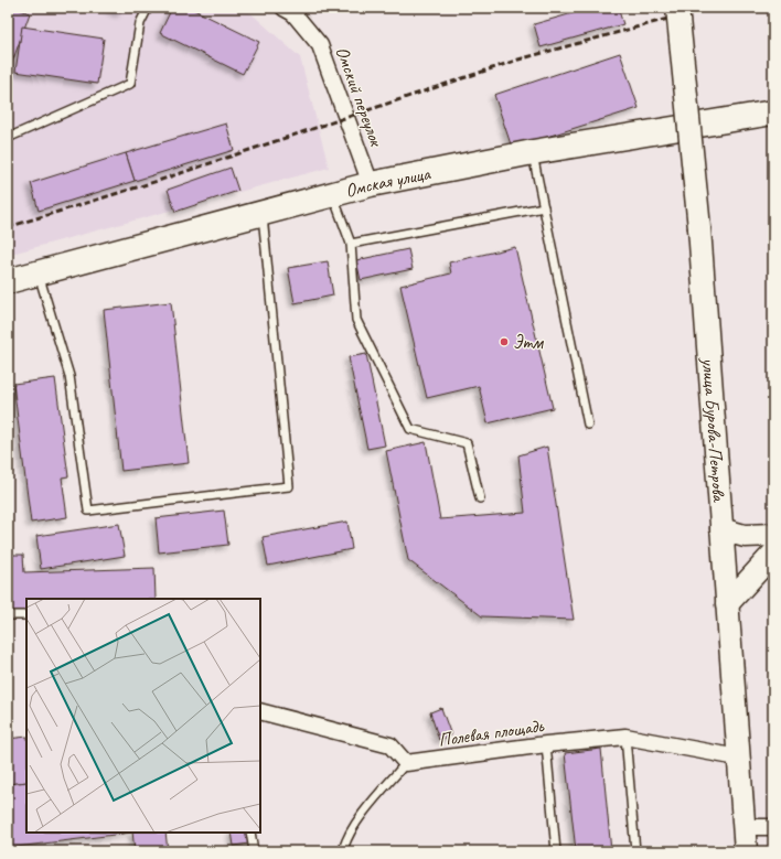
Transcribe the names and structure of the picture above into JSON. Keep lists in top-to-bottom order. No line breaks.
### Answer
{"streets":{"main road":["Омская улица","улица Бурова-Петрова"],"street":["Омский переулок","Полевая площадь"]},"crossings":[["Омский переулок","Омская улица"],["улица Бурова-Петрова","Полевая площадь"]],"places":["Этм"]}
